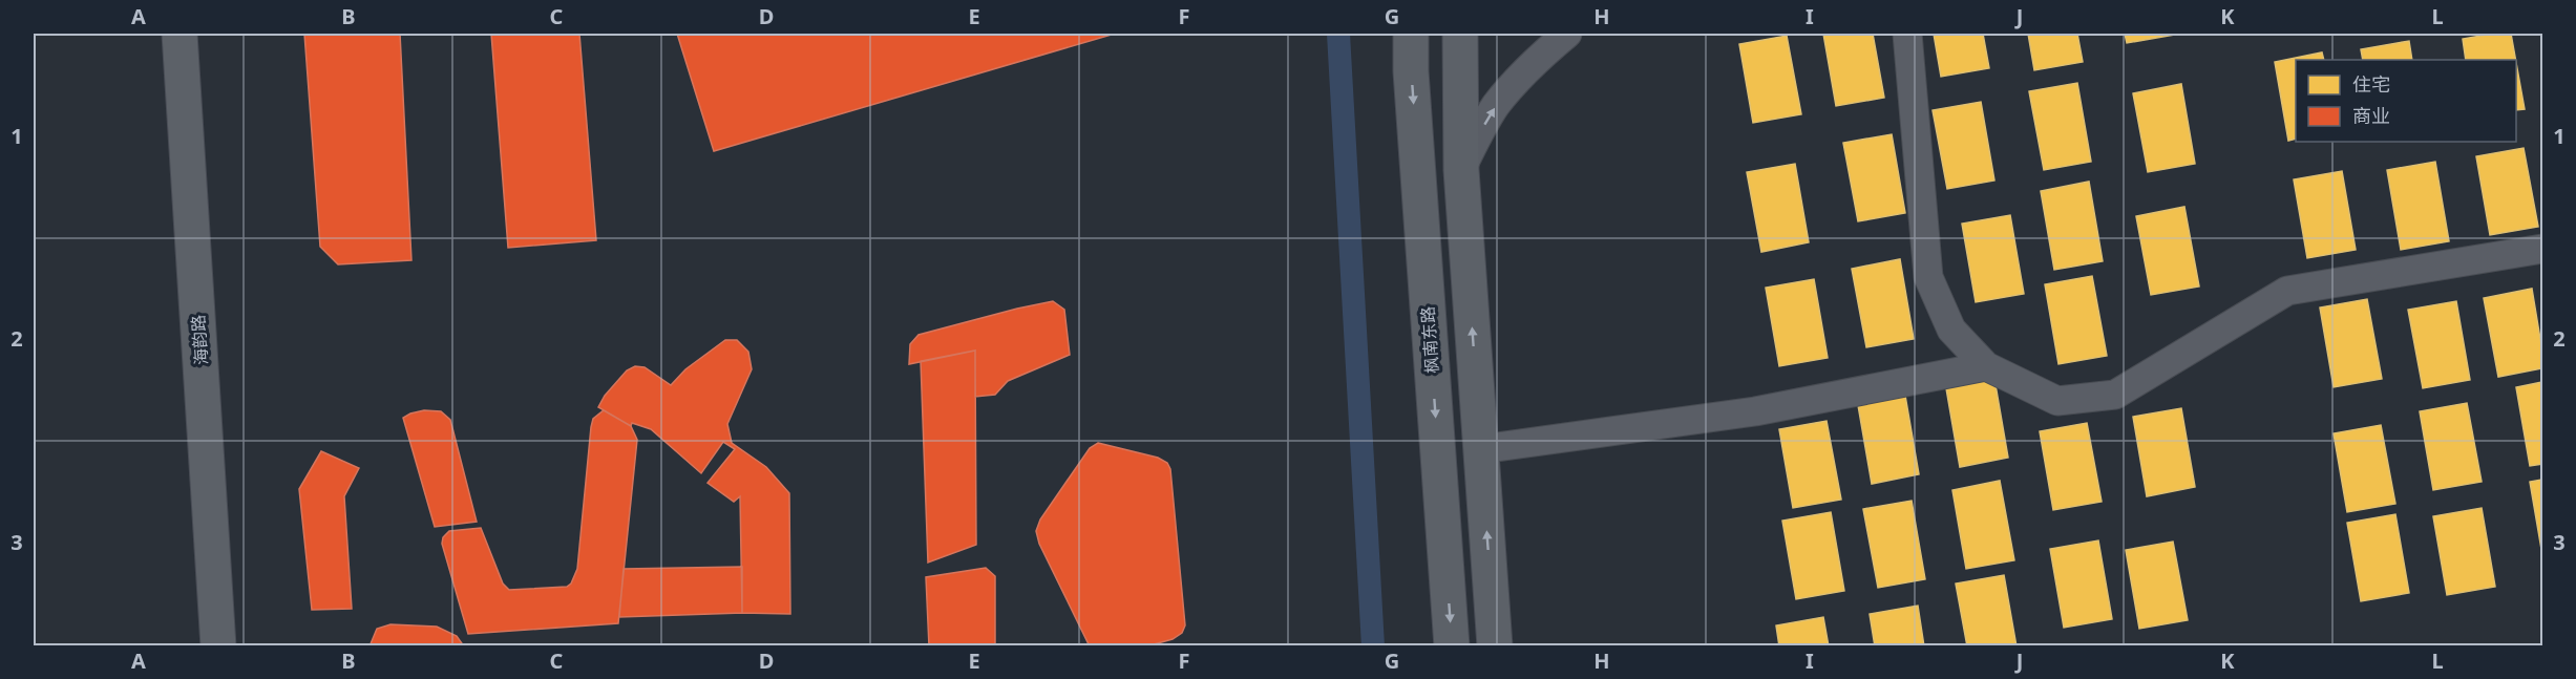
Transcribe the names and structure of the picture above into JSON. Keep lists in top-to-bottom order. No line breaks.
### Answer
{"streets":{"main road":["海韵路","枫南东路"]},"legend":["住宅","商业"],"grid":{"columns":["A","B","C","D","E","F","G","H","I","J","K","L"],"rows":["1","2","3"]}}
